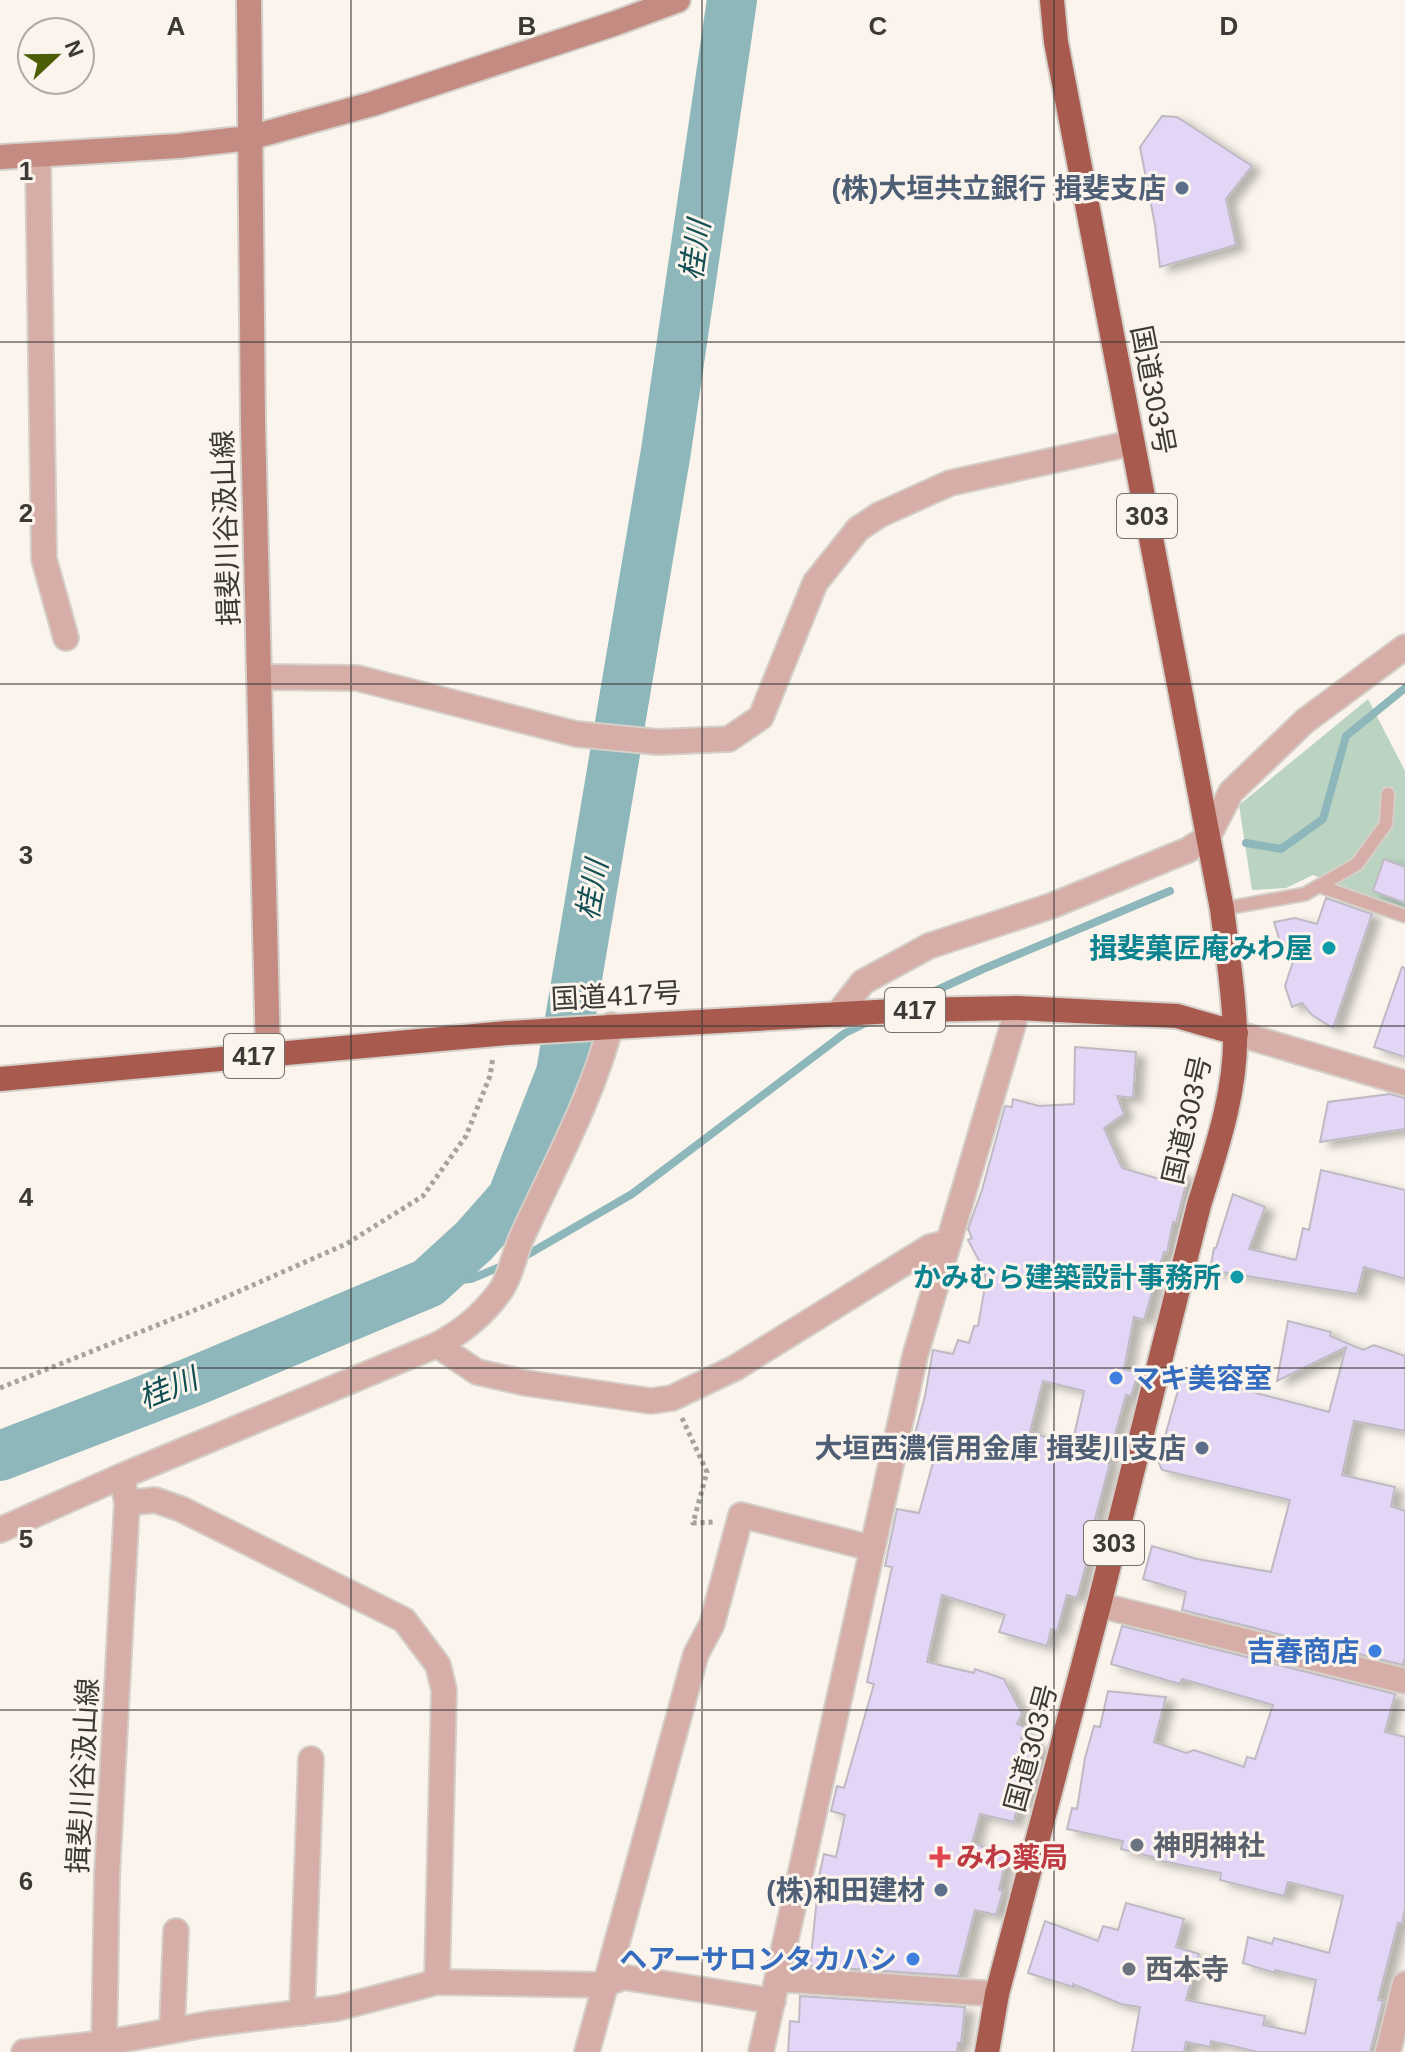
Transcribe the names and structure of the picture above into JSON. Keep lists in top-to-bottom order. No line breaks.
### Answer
{"streets":{"highway":["国道303号","303","国道417号","417"],"street":["揖斐川谷汲山線"]},"crossings":[["国道303号","国道417号"],["揖斐川谷汲山線","国道417号"]],"water":["桂川"],"places":{"other":["(株)大垣共立銀行 揖斐支店","揖斐菓匠庵みわ屋","かみむら建築設計事務所","マキ美容室","大垣西濃信用金庫 揖斐川支店","吉春商店","神明神社","(株)和田建材","ヘアーサロンタカハシ","西本寺"],"health":["みわ薬局"]},"north":"right","grid":{"columns":["A","B","C","D"],"rows":["1","2","3","4","5","6"]}}
